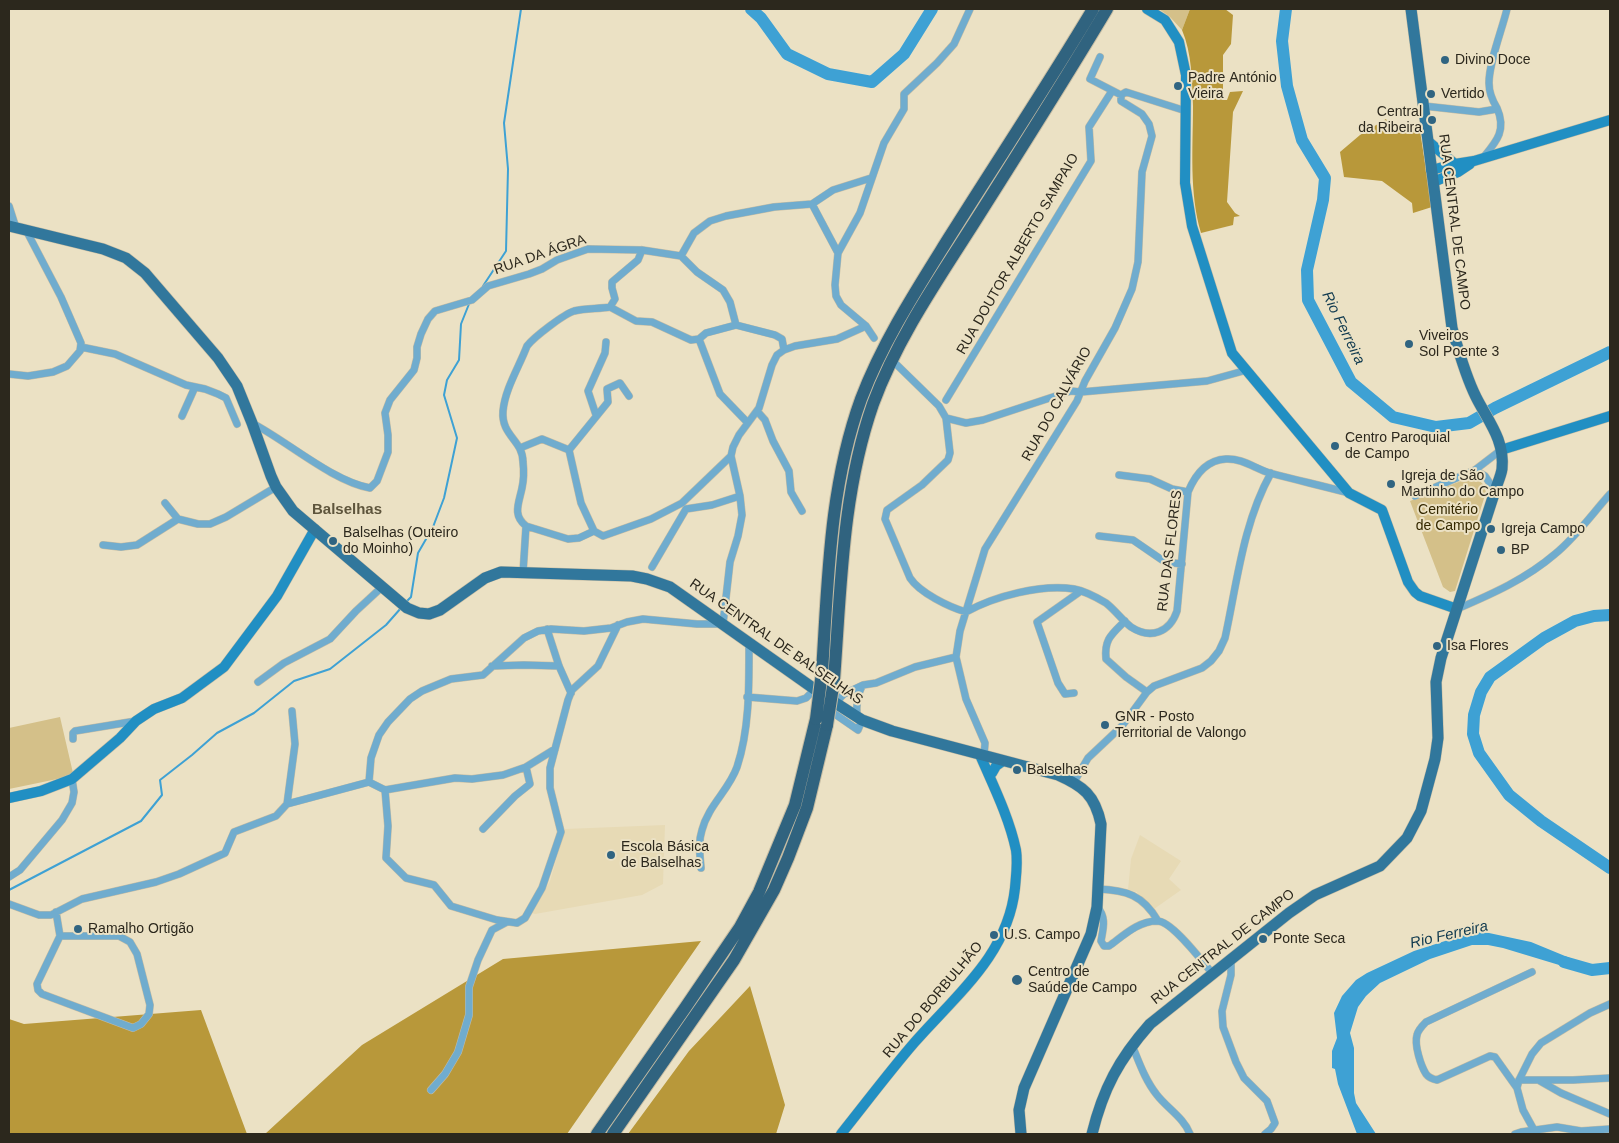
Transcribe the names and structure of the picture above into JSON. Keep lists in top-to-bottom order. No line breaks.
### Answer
{"streets":{"main road":["RUA CENTRAL DE CAMPO","RUA CENTRAL DE BALSELHAS"],"street":["RUA DOUTOR ALBERTO SAMPAIO","RUA DA ÁGRA","RUA DO CALVÁRIO","RUA DAS FLORES","RUA DO BORBULHÃO"]},"crossings":[["RUA DOUTOR ALBERTO SAMPAIO","RUA DO CALVÁRIO"],["RUA DA ÁGRA","RUA CENTRAL DE BALSELHAS"],["RUA DO CALVÁRIO","RUA CENTRAL DE BALSELHAS"],["RUA DO CALVÁRIO","RUA DO BORBULHÃO"],["RUA CENTRAL DE BALSELHAS","RUA DO BORBULHÃO"]],"districts":["Balselhas"],"water":["Rio Ferreira"],"parks":["Cemitério de Campo"],"places":["Divino Doce","Padre António Vieira","Vertido","Central da Ribeira","Viveiros Sol Poente 3","Centro Paroquial de Campo","Igreja de São Martinho do Campo","Igreja Campo","Balselhas (Outeiro do Moinho)","BP","Isa Flores","GNR - Posto Territorial de Valongo","Balselhas","Escola Básica de Balselhas","Ramalho Ortigão","U.S. Campo","Ponte Seca","Centro de Saúde de Campo"]}
